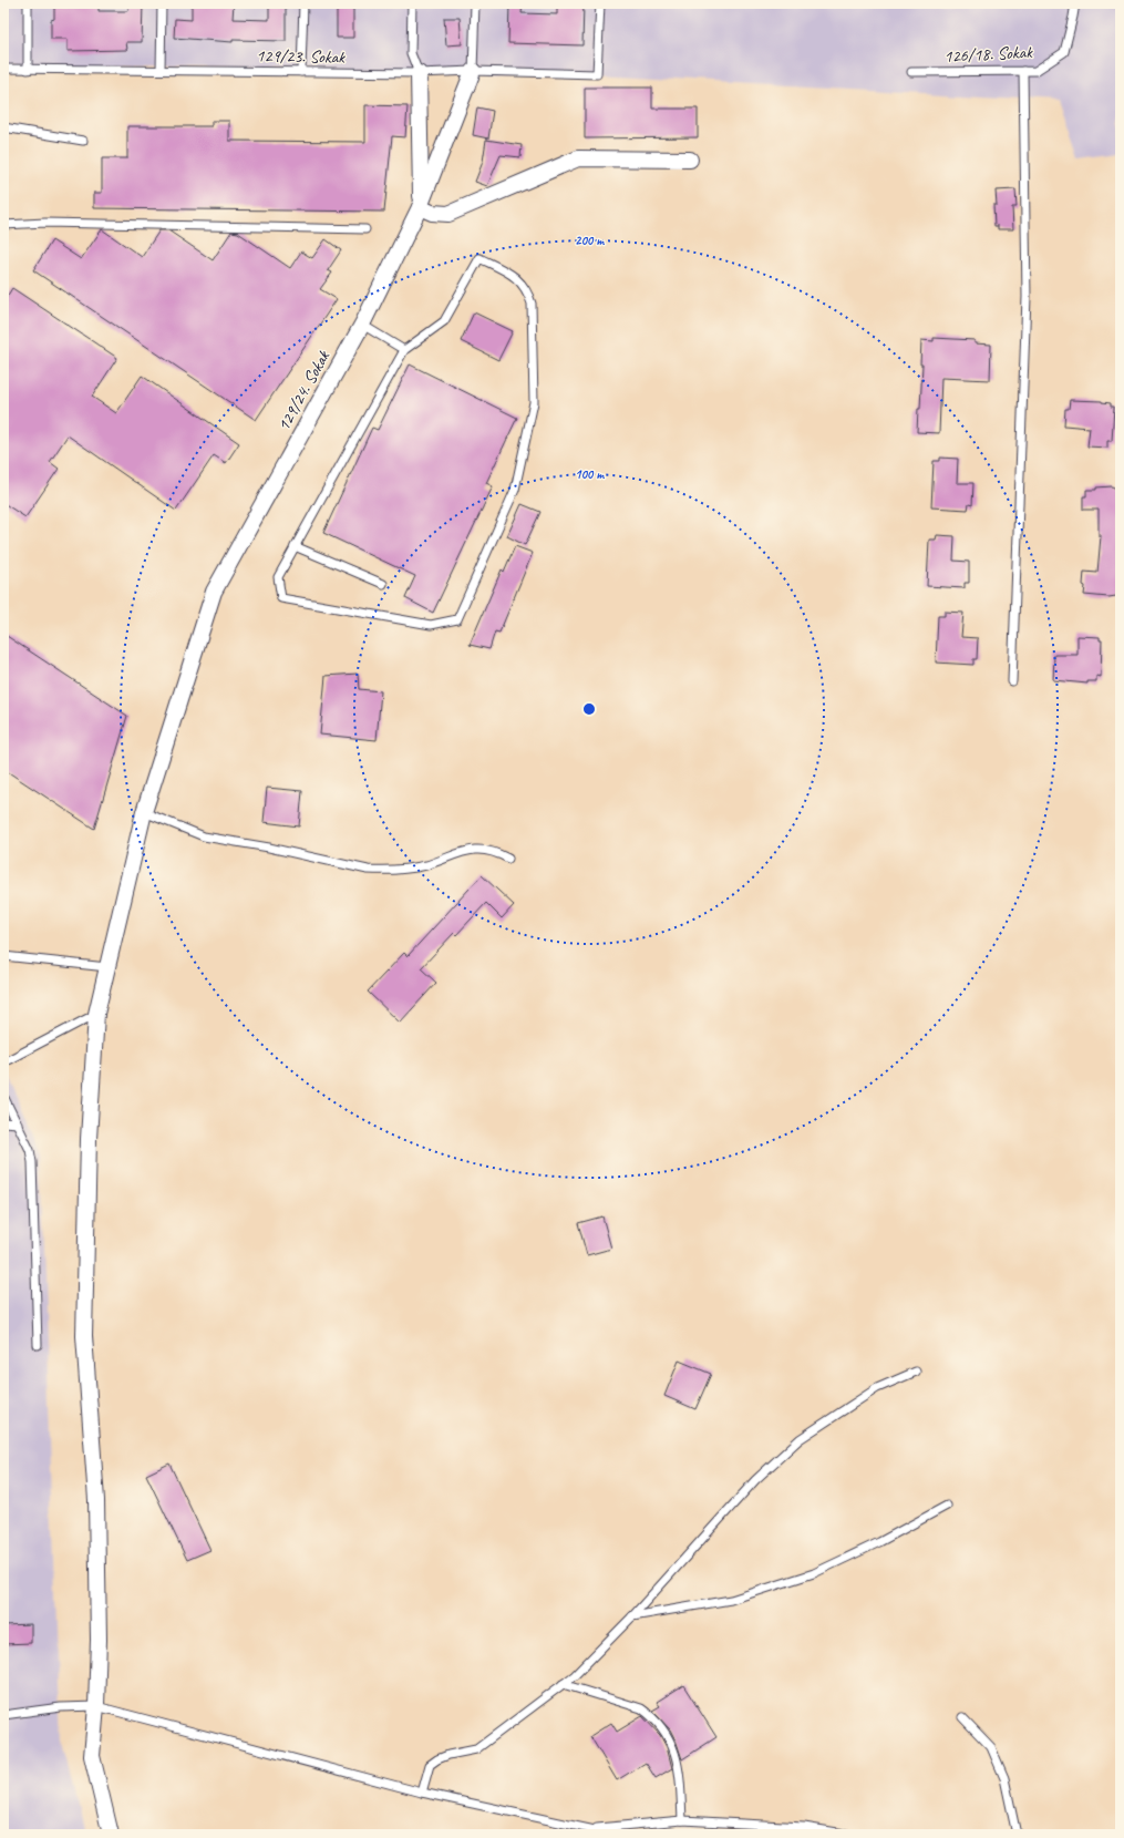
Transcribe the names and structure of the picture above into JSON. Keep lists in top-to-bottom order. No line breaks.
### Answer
{"streets":{"street":["129/24. Sokak"],"lane":["126/18. Sokak","129/23. Sokak"]},"crossings":[["129/23. Sokak","129/24. Sokak"]],"rings":["200 m","100 m"]}
